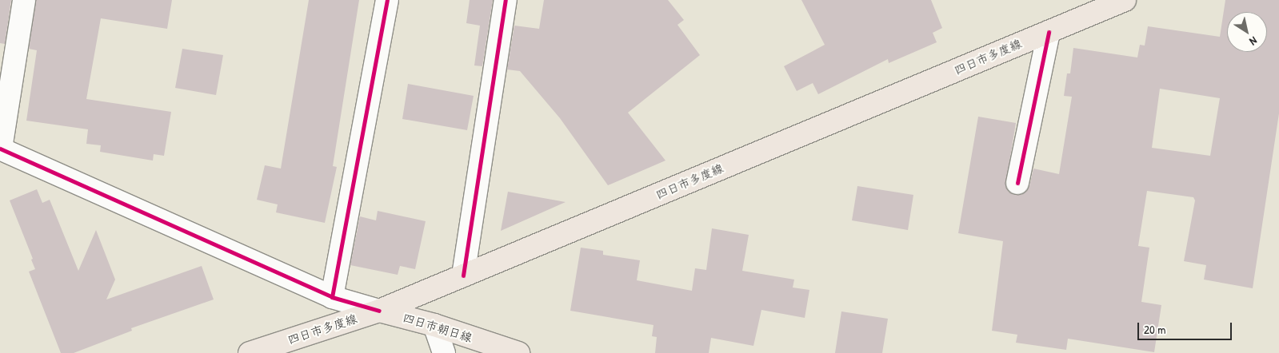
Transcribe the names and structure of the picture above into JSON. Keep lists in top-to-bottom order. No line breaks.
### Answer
{"streets":{"main road":["四日市多度線","四日市朝日線"]},"crossings":[["四日市多度線","四日市朝日線"]],"scale_bar":"20 m","north":"bottom right"}
